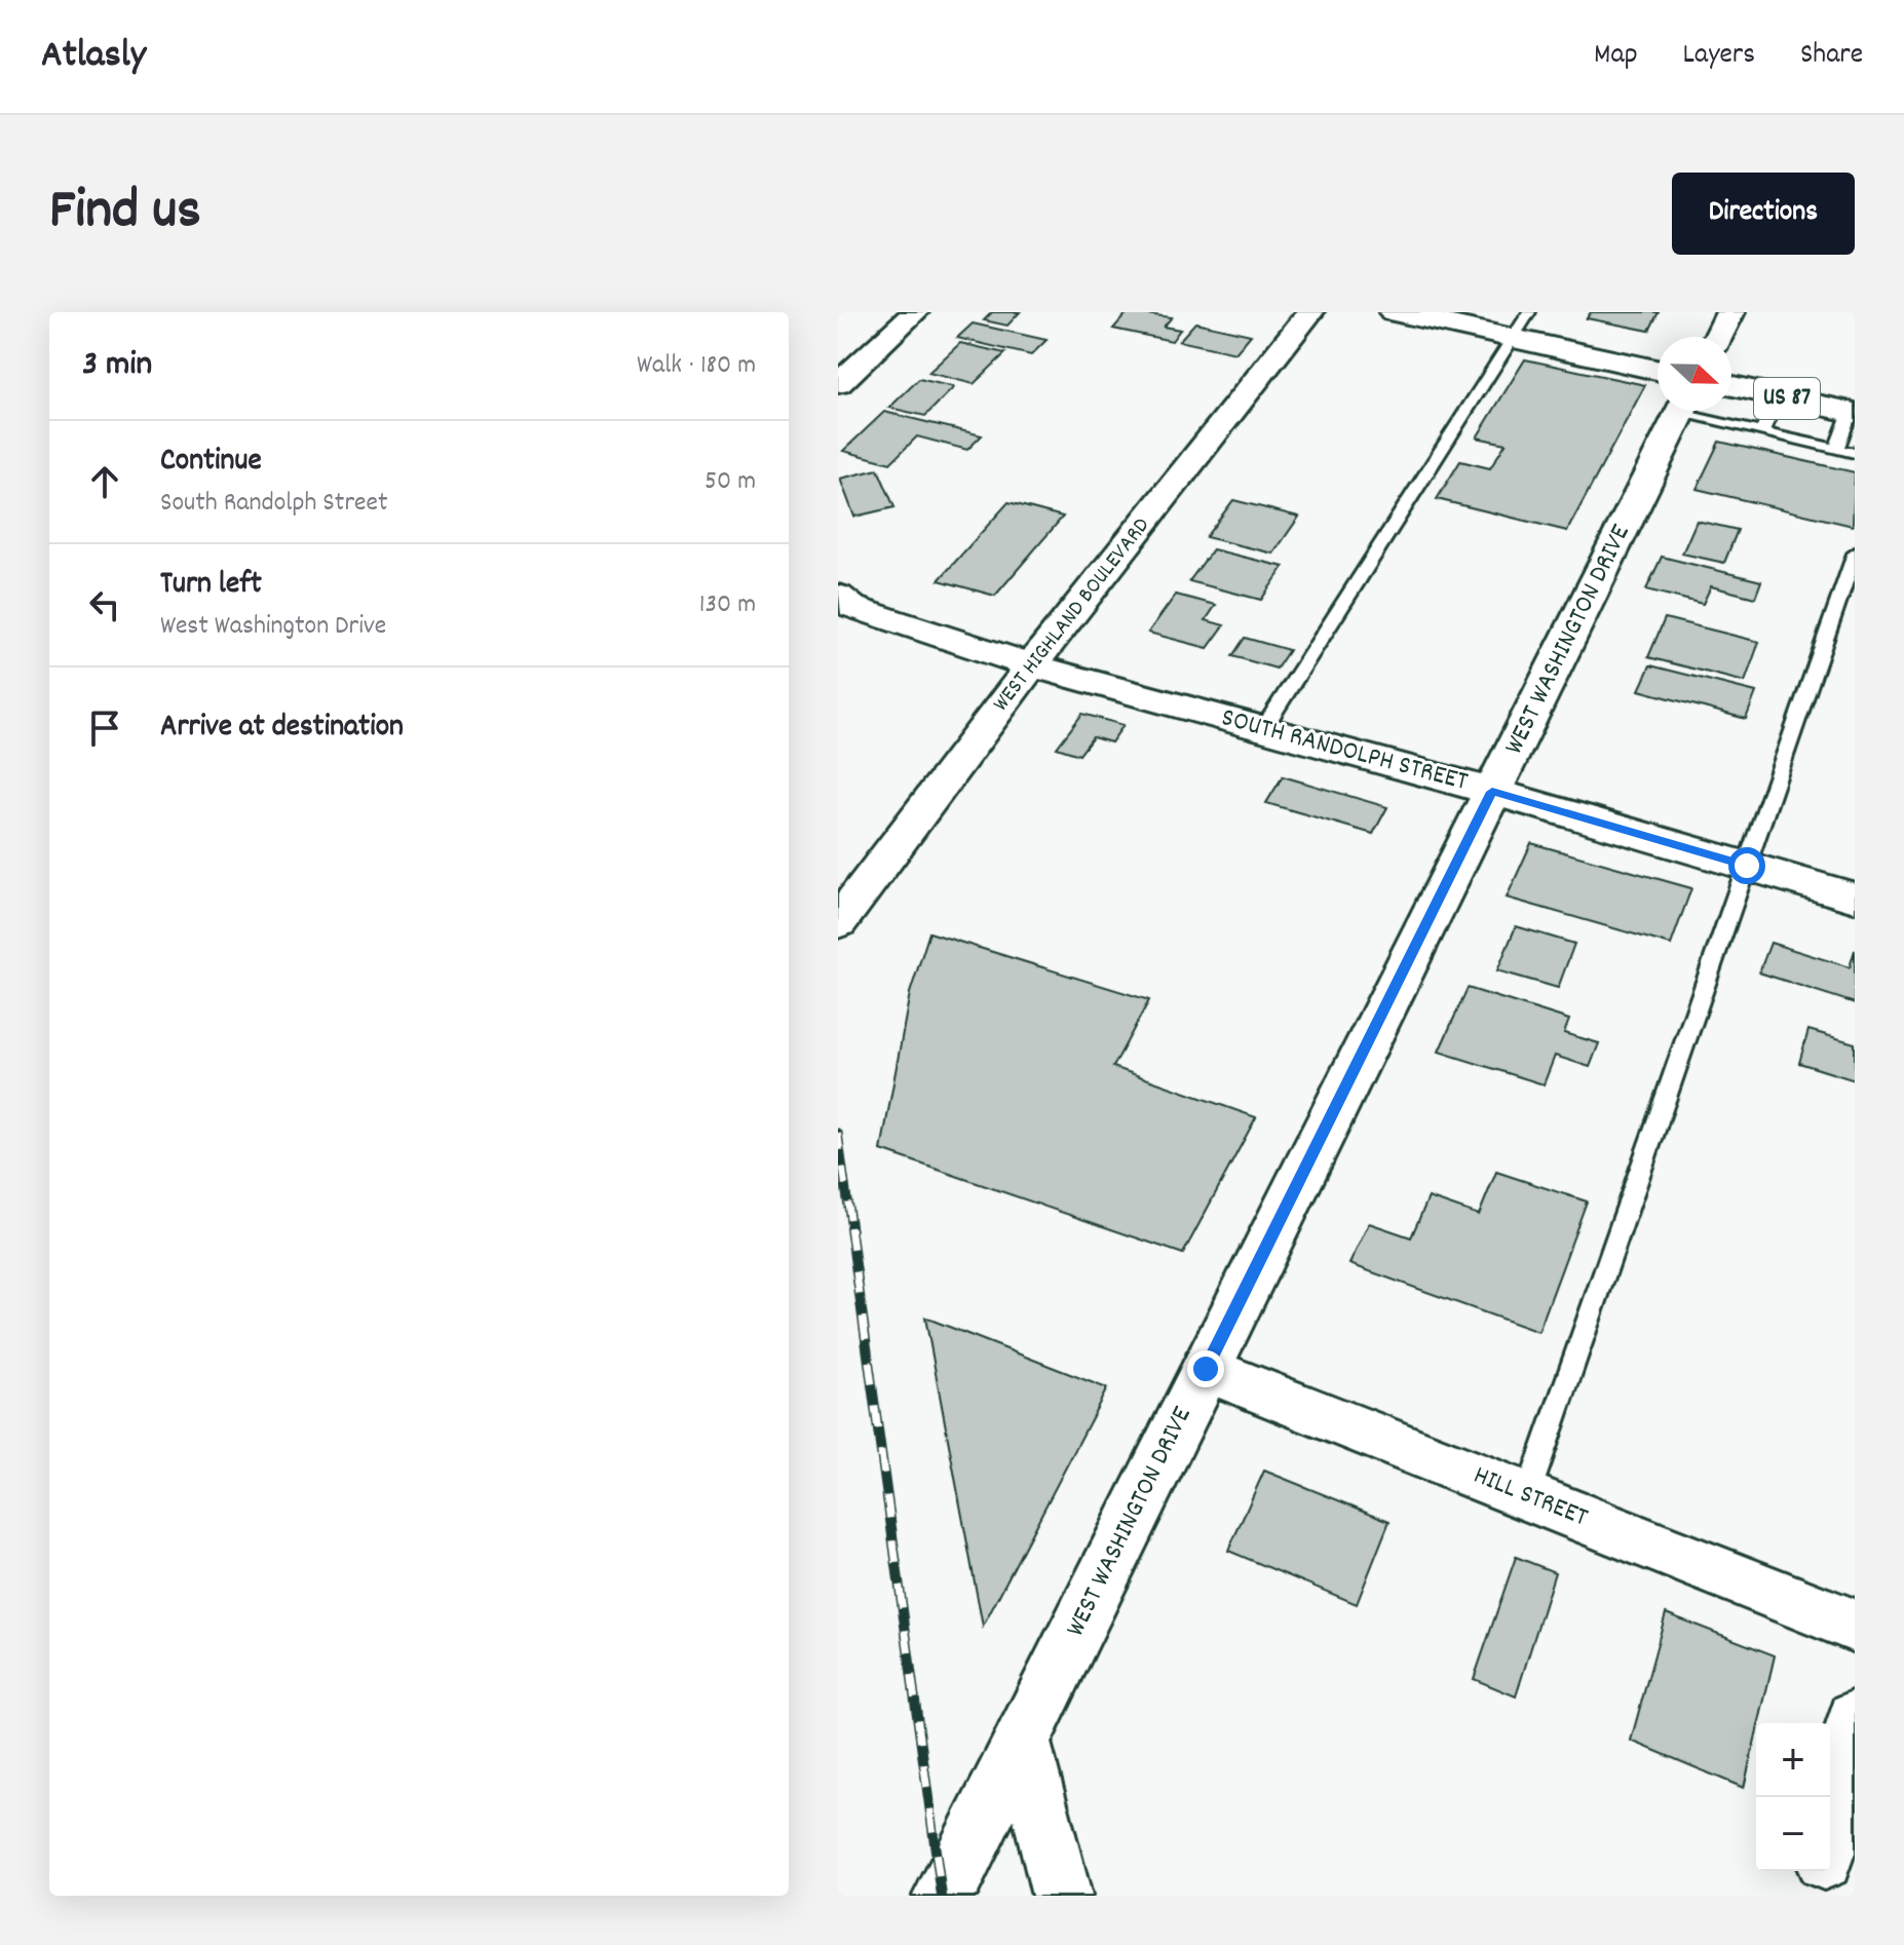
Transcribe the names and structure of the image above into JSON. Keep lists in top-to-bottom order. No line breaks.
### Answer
{"streets":{"street":["US 87","WEST HIGHLAND BOULEVARD","WEST WASHINGTON DRIVE","SOUTH RANDOLPH STREET","HILL STREET"]},"crossings":[["WEST HIGHLAND BOULEVARD","SOUTH RANDOLPH STREET"],["WEST WASHINGTON DRIVE","SOUTH RANDOLPH STREET"],["WEST WASHINGTON DRIVE","HILL STREET"]],"north":"right","page":{"header":"Atlasly","nav":["Map","Layers","Share"],"title":"Find us","buttons":"Directions","heading":["3 min","Walk · 180 m"],"list":[["Continue","South Randolph Street","50 m"],["Turn left","West Washington Drive","130 m"],"Arrive at destination"],"map_buttons":["+","−"]}}
